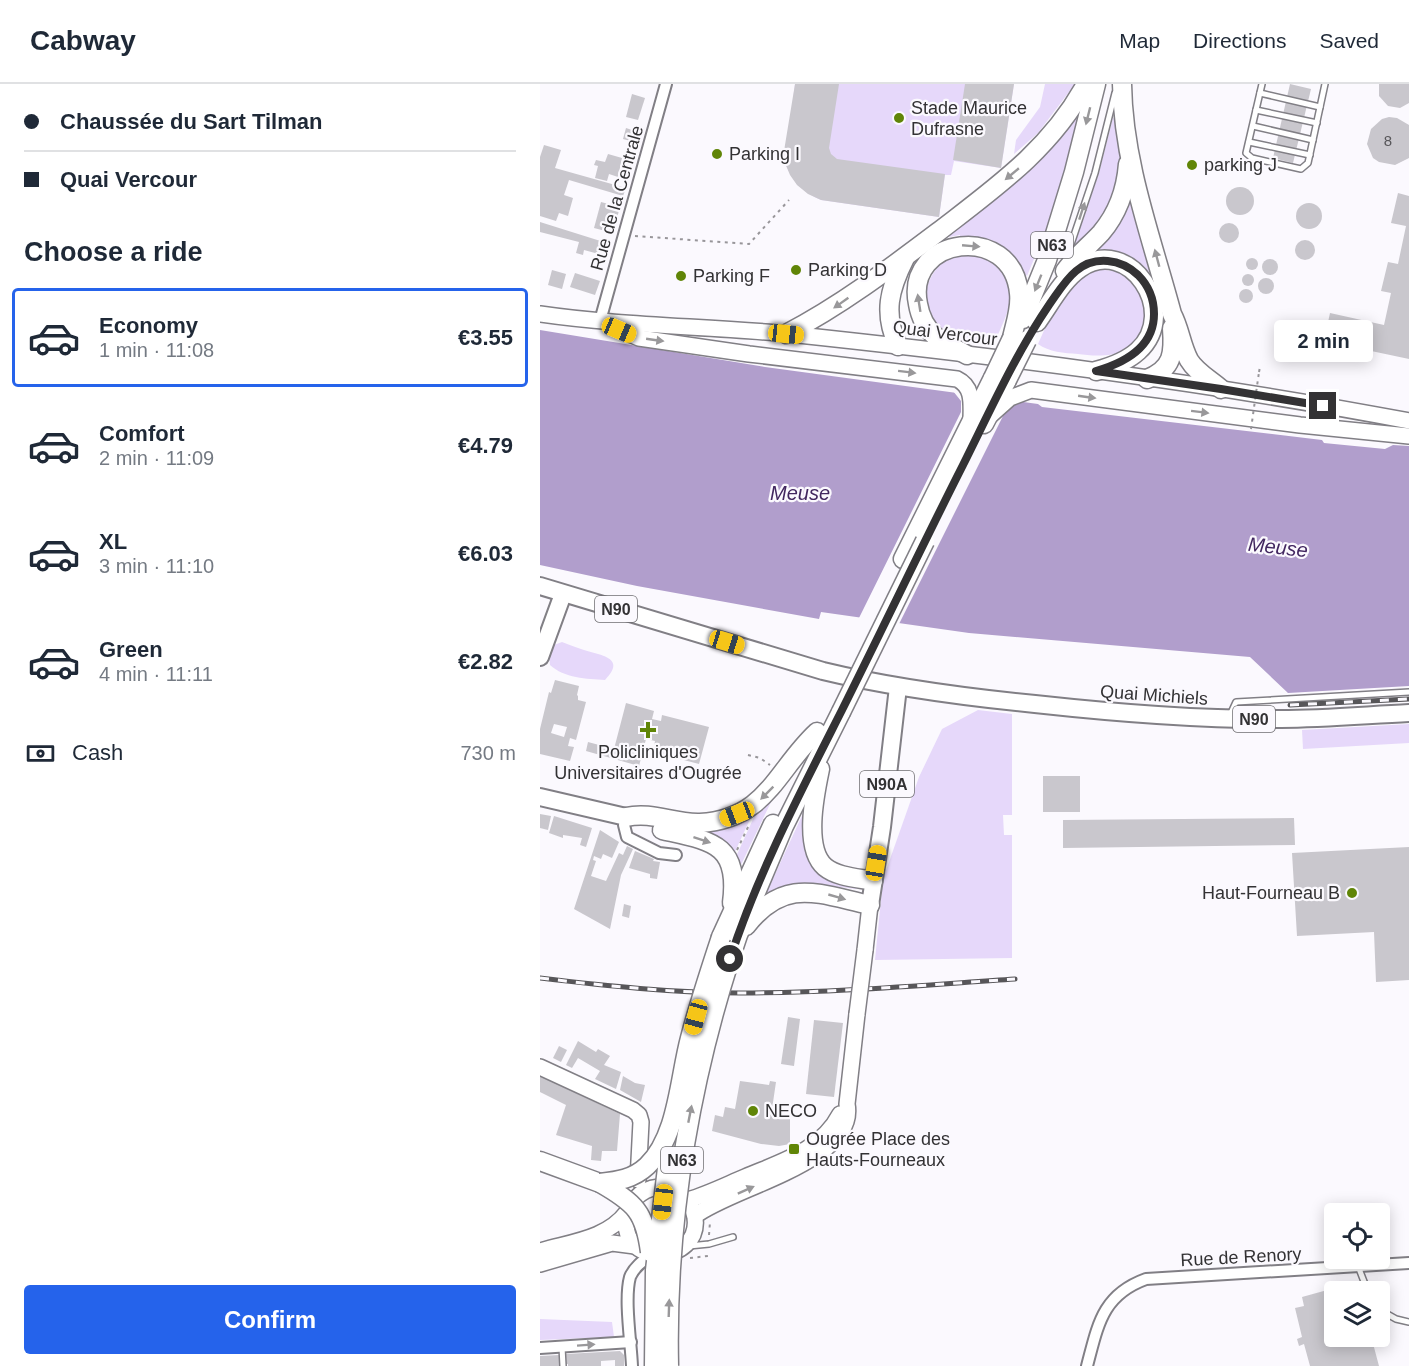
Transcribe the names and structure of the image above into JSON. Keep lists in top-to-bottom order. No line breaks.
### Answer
{"streets":{"highway":["N63"],"main road":["Quai Vercour","N90","Quai Michiels","N90A"],"street":["Rue de la Centrale","Rue de Renory"]},"crossings":[["Rue de la Centrale","Quai Vercour"],["N90","Quai Michiels"],["N90","N90A"],["Quai Michiels","N90A"]],"water":["Meuse"],"places":{"other":["Stade Maurice Dufrasne","Parking I","parking J","Parking D","Parking F","Haut-Fourneau B","NECO"],"health":["Policliniques Universitaires d'Ougrée"],"transit":["Ougrée Place des Hauts-Fourneaux"]},"house_numbers":["8"],"page":{"header":"Cabway","nav":["Map","Directions","Saved"],"banner":["Chaussée du Sart Tilman","Quai Vercour"],"heading":"Choose a ride","list":[{"name":"Economy","note":"1 min · 11:08","value":"€3.55"},{"name":"Comfort","note":"2 min · 11:09","value":"€4.79"},{"name":"XL","note":"3 min · 11:10","value":"€6.03"},{"name":"Green","note":"4 min · 11:11","value":"€2.82"}],"bubble":"2 min","pay":["Cash","730 m"],"buttons":"Confirm"}}
